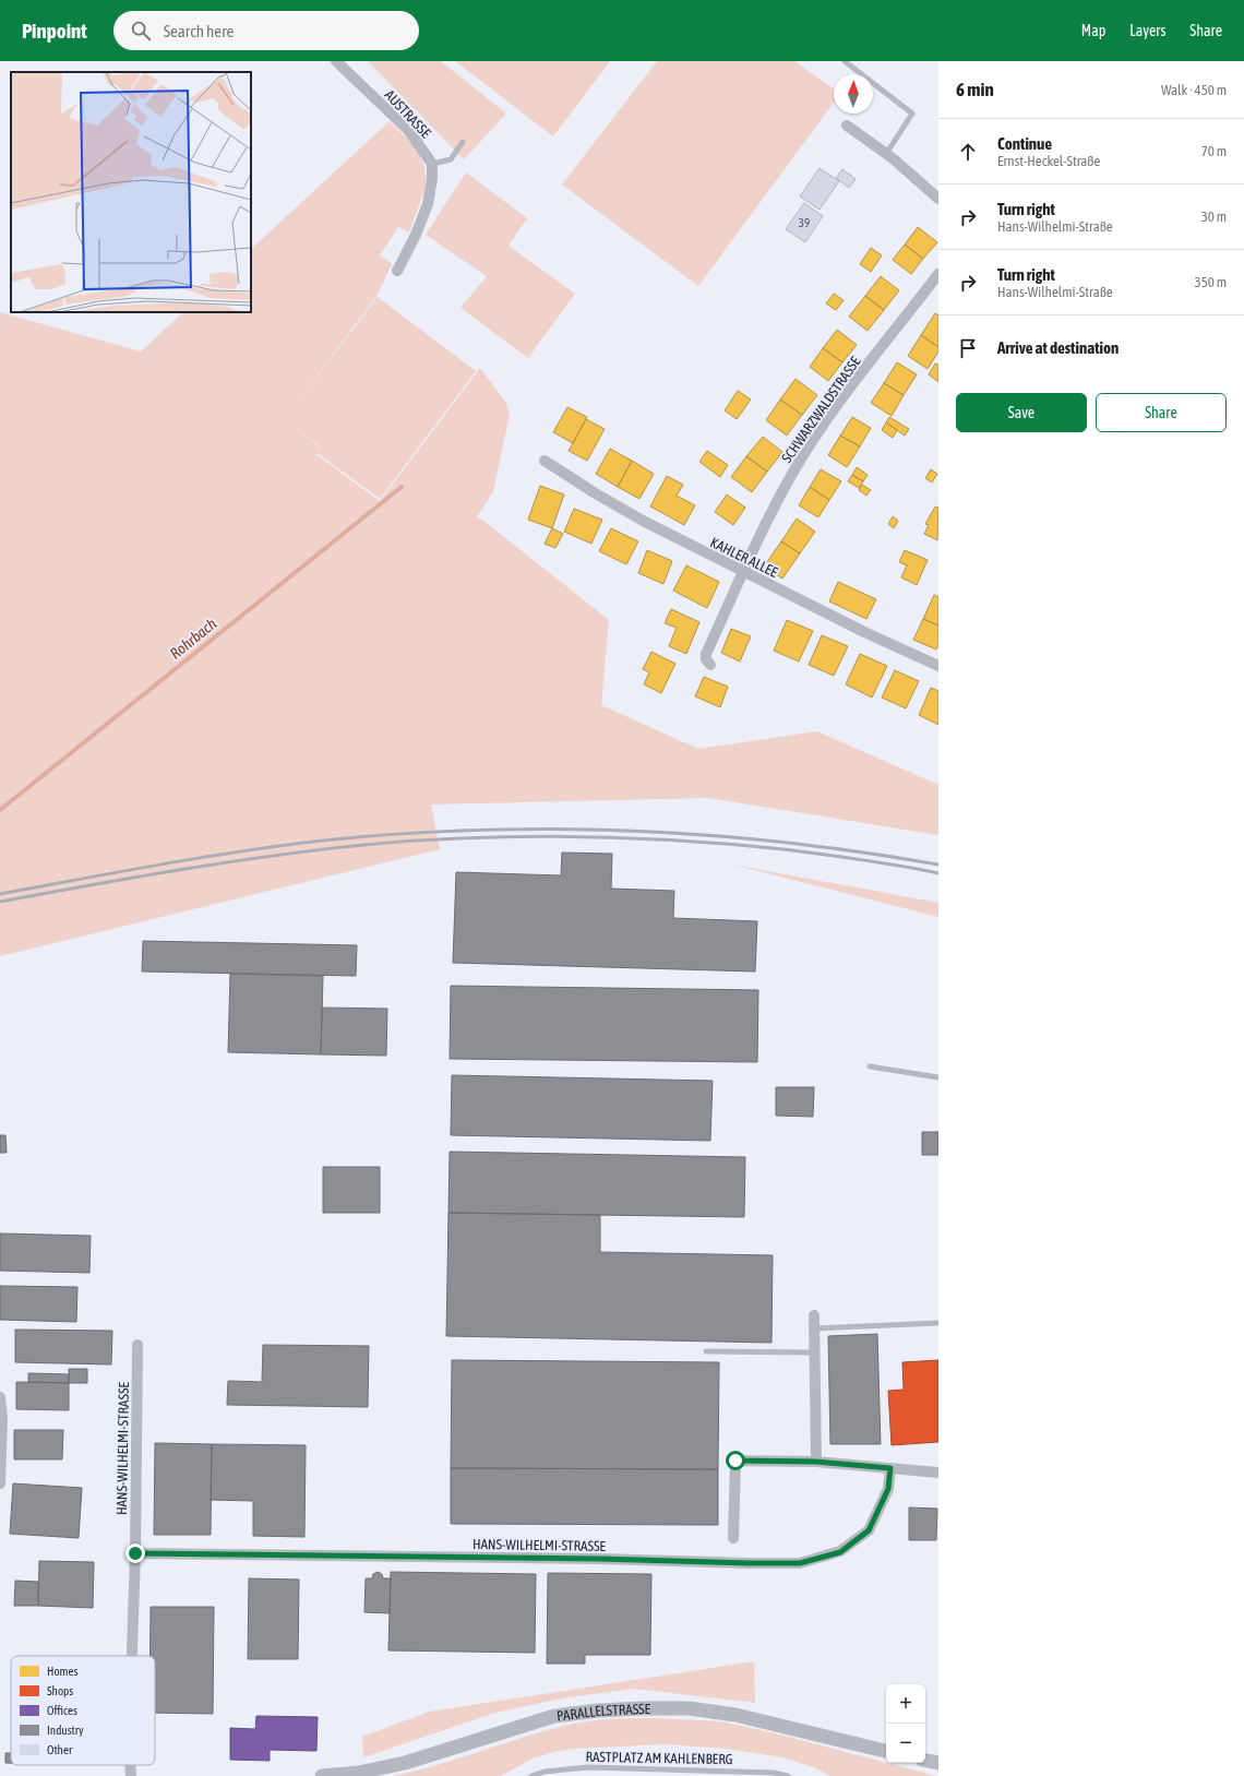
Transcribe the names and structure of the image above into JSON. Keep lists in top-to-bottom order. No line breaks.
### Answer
{"streets":{"street":["AUSTRASSE","SCHWARZWALDSTRASSE","KAHLER ALLEE","HANS-WILHELMI-STRASSE","PARALLELSTRASSE"],"lane":["RASTPLATZ AM KAHLENBERG"]},"crossings":[["SCHWARZWALDSTRASSE","KAHLER ALLEE"]],"water":["Rohrbach"],"house_numbers":["39"],"legend":["Homes","Shops","Offices","Industry","Other"],"north":"top","page":{"header":"Pinpoint","search":"Search here","nav":["Map","Layers","Share"],"heading":["6 min","Walk · 450 m"],"list":[["Continue","Ernst-Heckel-Straße","70 m"],["Turn right","Hans-Wilhelmi-Straße","30 m"],["Turn right","Hans-Wilhelmi-Straße","350 m"],"Arrive at destination"],"buttons":["Save","Share"],"map_buttons":["+","−"]}}
